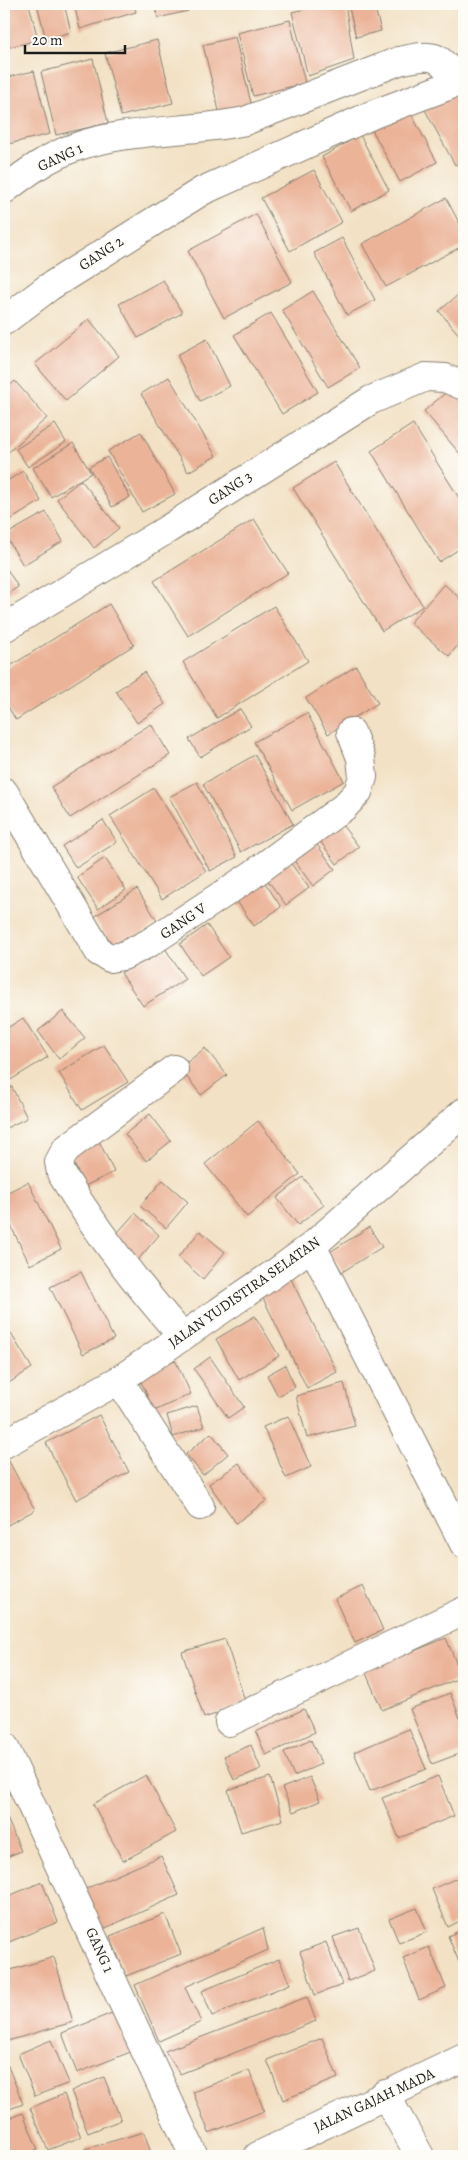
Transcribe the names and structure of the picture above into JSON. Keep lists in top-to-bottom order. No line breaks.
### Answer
{"streets":{"main road":["GANG 1","GANG 2","GANG 3","GANG V","JALAN YUDISTIRA SELATAN","JALAN GAJAH MADA"]},"crossings":[["GANG 1","GANG 2"]],"scale_bar":"20 m"}
